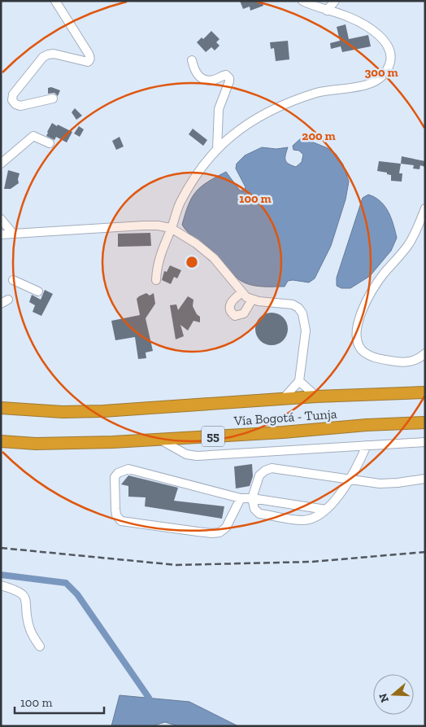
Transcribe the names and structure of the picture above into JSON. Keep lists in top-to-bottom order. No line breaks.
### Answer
{"streets":{"highway":["Vía Bogotá - Tunja","55"]},"scale_bar":"100 m","north":"left","rings":["300 m","200 m","100 m"]}
